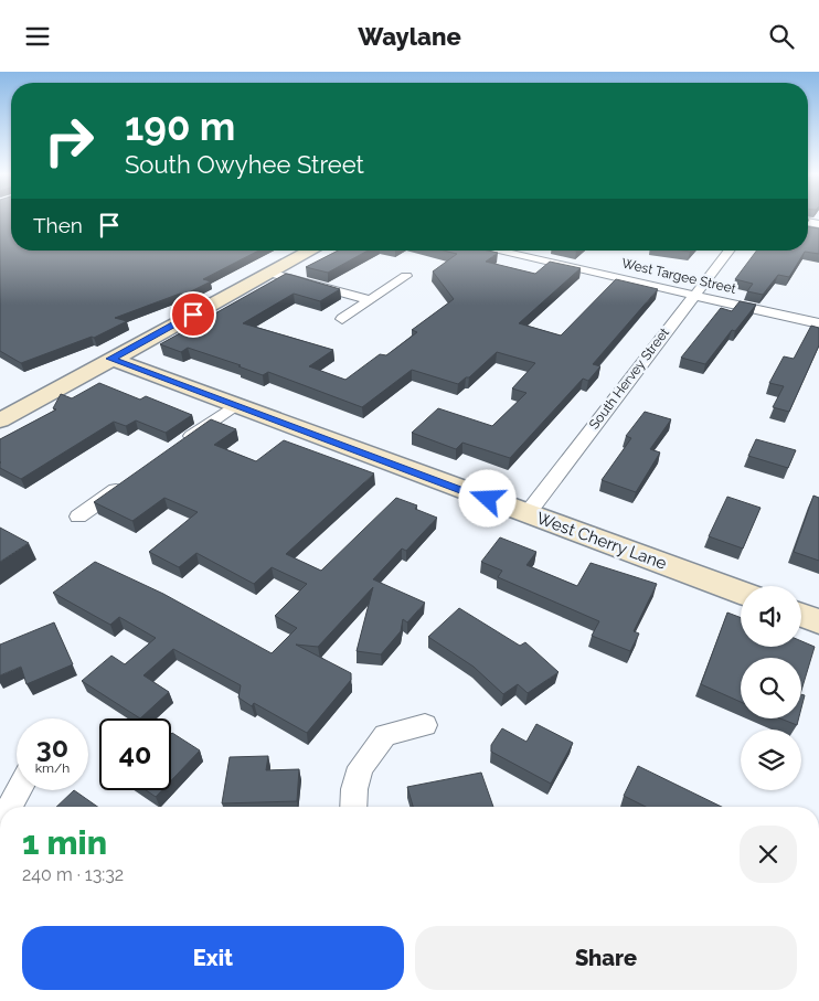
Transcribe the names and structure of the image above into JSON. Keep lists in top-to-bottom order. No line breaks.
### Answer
{"streets":{"street":["West Targee Street","South Hervey Street","West Cherry Lane"]},"crossings":[["West Targee Street","South Hervey Street"],["South Hervey Street","West Cherry Lane"]],"page":{"header":"Waylane","turn":["190 m","South Owyhee Street"],"then":"Then","speed":"30 km/h","limit":"40","heading":["1 min","240 m · 13:32"],"buttons":["Exit","Share"]}}
